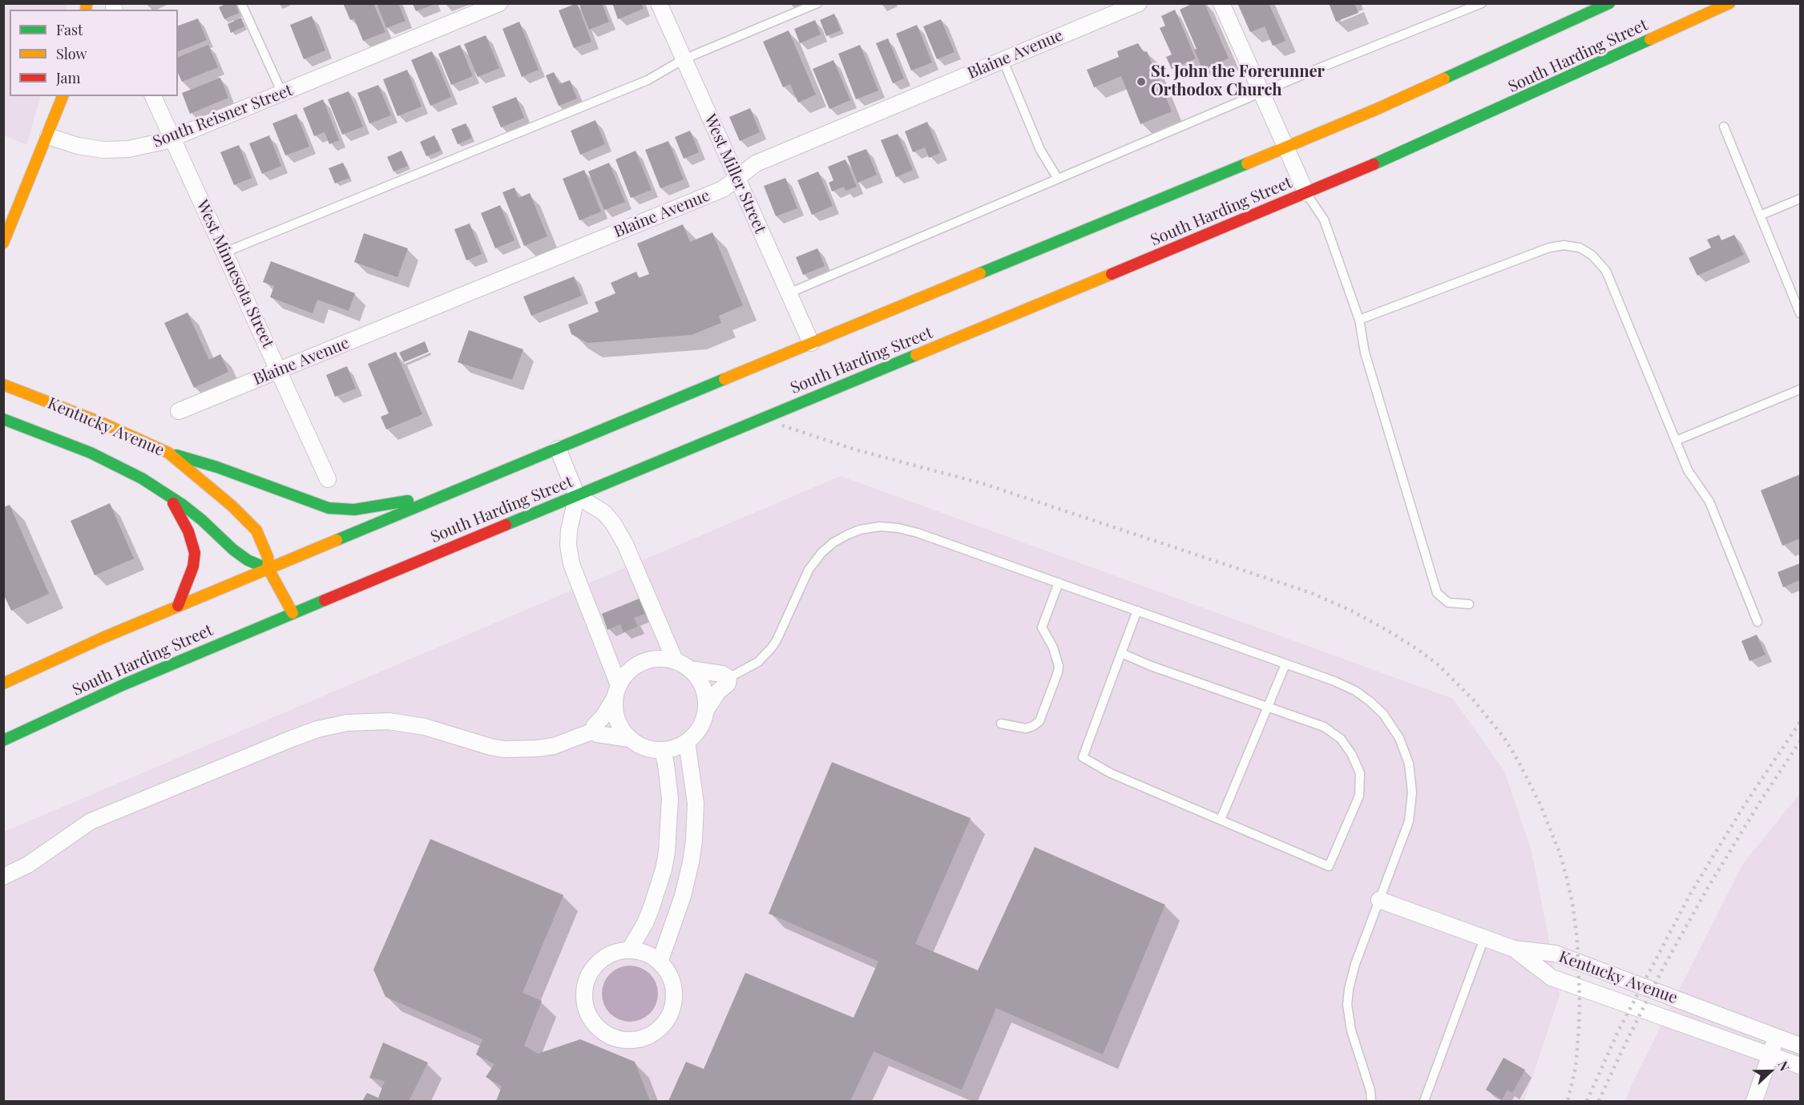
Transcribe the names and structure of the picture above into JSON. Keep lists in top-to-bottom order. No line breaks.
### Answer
{"streets":{"main road":["South Harding Street","Kentucky Avenue"],"street":["Blaine Avenue","South Reisner Street","West Miller Street","West Minnesota Street"]},"crossings":[["Blaine Avenue","West Miller Street"],["Blaine Avenue","West Minnesota Street"],["South Harding Street","Kentucky Avenue"],["South Reisner Street","West Minnesota Street"]],"places":["St. John the Forerunner Orthodox Church"],"legend":["Fast","Slow","Jam"],"north":"right"}
